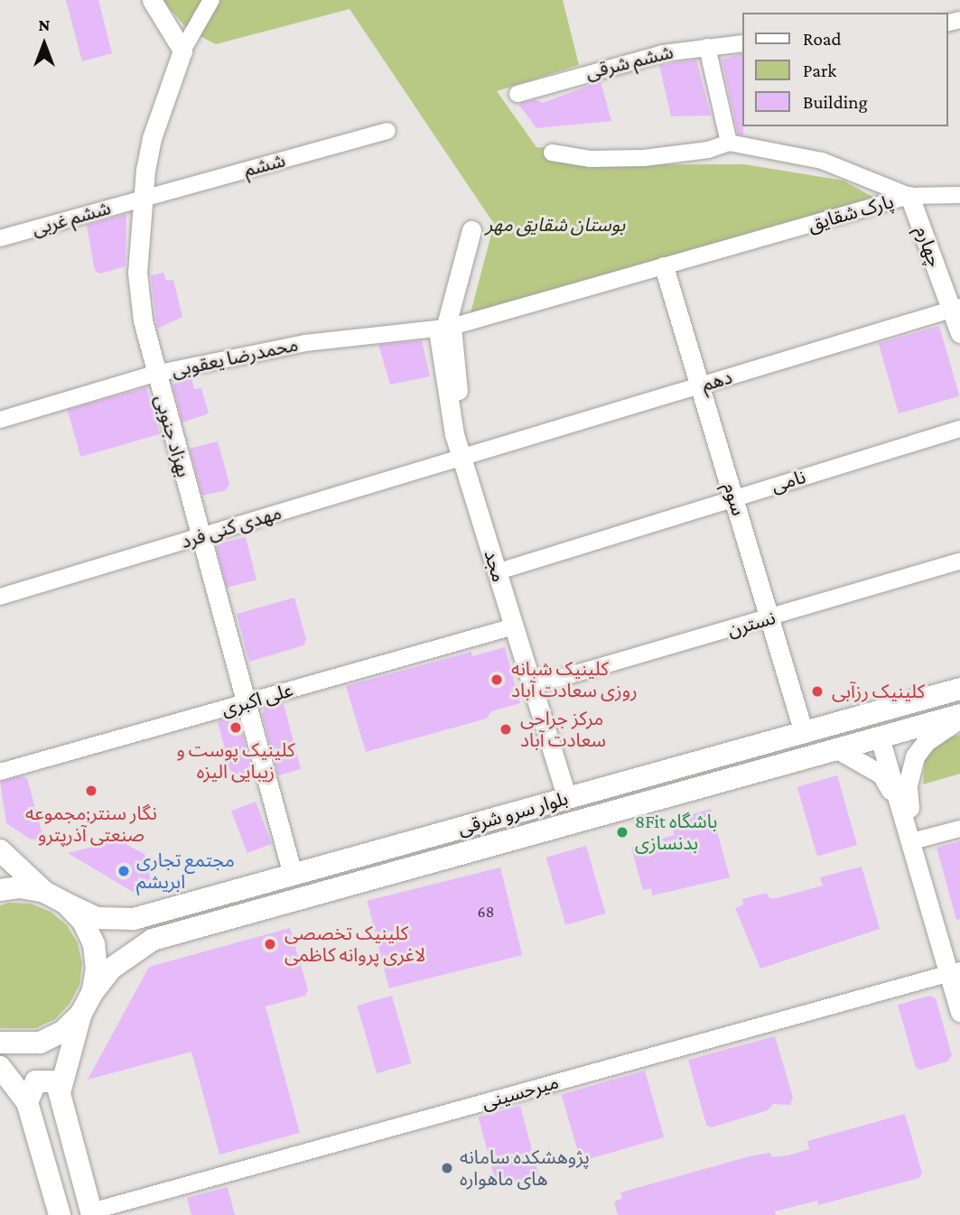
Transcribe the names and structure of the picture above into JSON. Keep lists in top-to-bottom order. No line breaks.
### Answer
{"streets":{"main road":["بلوار سرو شرقی"],"street":["ششم شرقی","ششم","پارک شقایق","ششم غربی","چهارم","محمدرضا یعقوبی","دهم","بهزاد جنوبی","نامی","سوم","مهدی کنی فرد","مجد","نسترن","علی اکبری","میرحسینی"]},"crossings":[["ششم","ششم غربی"],["ششم","بهزاد جنوبی"],["پارک شقایق","چهارم"],["پارک شقایق","محمدرضا یعقوبی"],["پارک شقایق","سوم"],["پارک شقایق","مجد"],["ششم غربی","بهزاد جنوبی"],["چهارم","دهم"],["محمدرضا یعقوبی","بهزاد جنوبی"],["محمدرضا یعقوبی","مجد"],["دهم","سوم"],["دهم","مهدی کنی فرد"],["دهم","مجد"],["بهزاد جنوبی","مهدی کنی فرد"],["بهزاد جنوبی","علی اکبری"],["بهزاد جنوبی","بلوار سرو شرقی"],["نامی","سوم"],["نامی","مجد"],["سوم","نسترن"],["سوم","بلوار سرو شرقی"],["مهدی کنی فرد","مجد"],["مجد","نسترن"],["مجد","علی اکبری"],["مجد","بلوار سرو شرقی"]],"parks":["بوستان شقایق مهر"],"places":["کلینیک شبانه روزی سعادت آباد","کلینیک رزآبی","کلینیک پوست و زیبایی الیزه","مرکز جراحی سعادت آباد","نگار سنتر;مجموعه صنعتی آذرپترو","8Fit باشگاه بدنسازی","مجتمع تجاری ابریشم","کلینیک تخصصی لاغری پروانه کاظمی","پژوهشکده سامانه های ماهواره"],"house_numbers":["68"],"legend":["Road","Park","Building"],"north":"top"}
